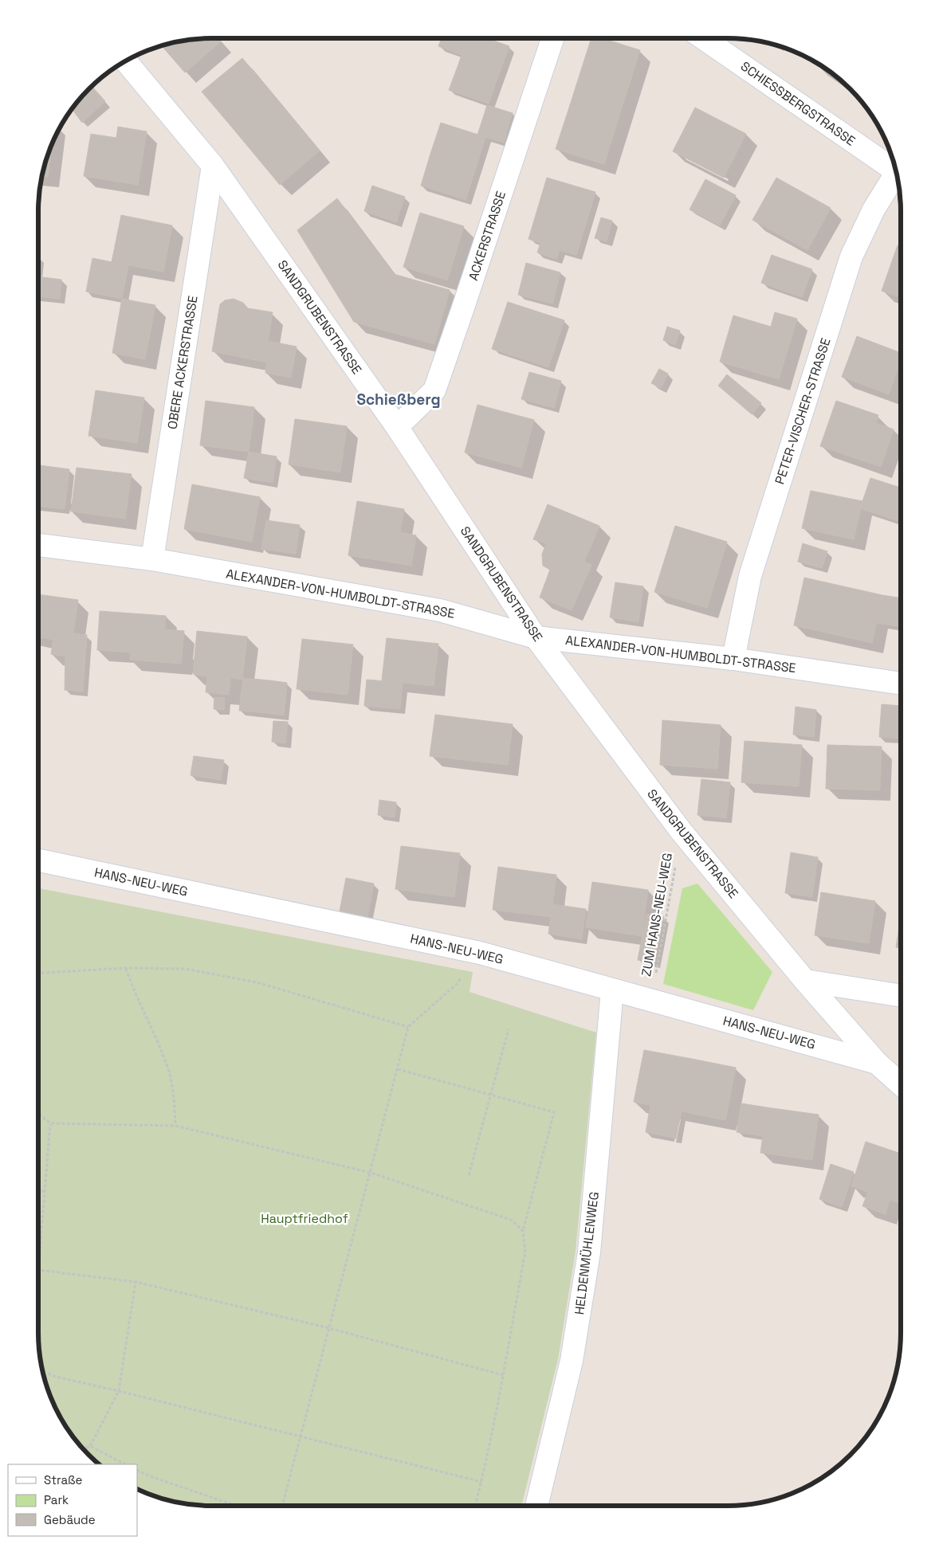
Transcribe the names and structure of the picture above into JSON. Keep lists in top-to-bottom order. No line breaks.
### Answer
{"streets":{"street":["SCHIESSBERGSTRASSE","ACKERSTRASSE","SANDGRUBENSTRASSE","OBERE ACKERSTRASSE","PETER-VISCHER-STRASSE","ALEXANDER-VON-HUMBOLDT-STRASSE","HANS-NEU-WEG","HELDENMÜHLENWEG"],"path":["ZUM HANS-NEU-WEG"]},"crossings":[["ACKERSTRASSE","SANDGRUBENSTRASSE"],["SANDGRUBENSTRASSE","OBERE ACKERSTRASSE"],["SANDGRUBENSTRASSE","ALEXANDER-VON-HUMBOLDT-STRASSE"],["SANDGRUBENSTRASSE","HANS-NEU-WEG"],["SANDGRUBENSTRASSE","ZUM HANS-NEU-WEG"],["OBERE ACKERSTRASSE","ALEXANDER-VON-HUMBOLDT-STRASSE"],["PETER-VISCHER-STRASSE","ALEXANDER-VON-HUMBOLDT-STRASSE"],["HANS-NEU-WEG","ZUM HANS-NEU-WEG"],["HANS-NEU-WEG","HELDENMÜHLENWEG"]],"districts":["Schießberg"],"parks":["Hauptfriedhof"],"legend":["Straße","Park","Gebäude"]}
